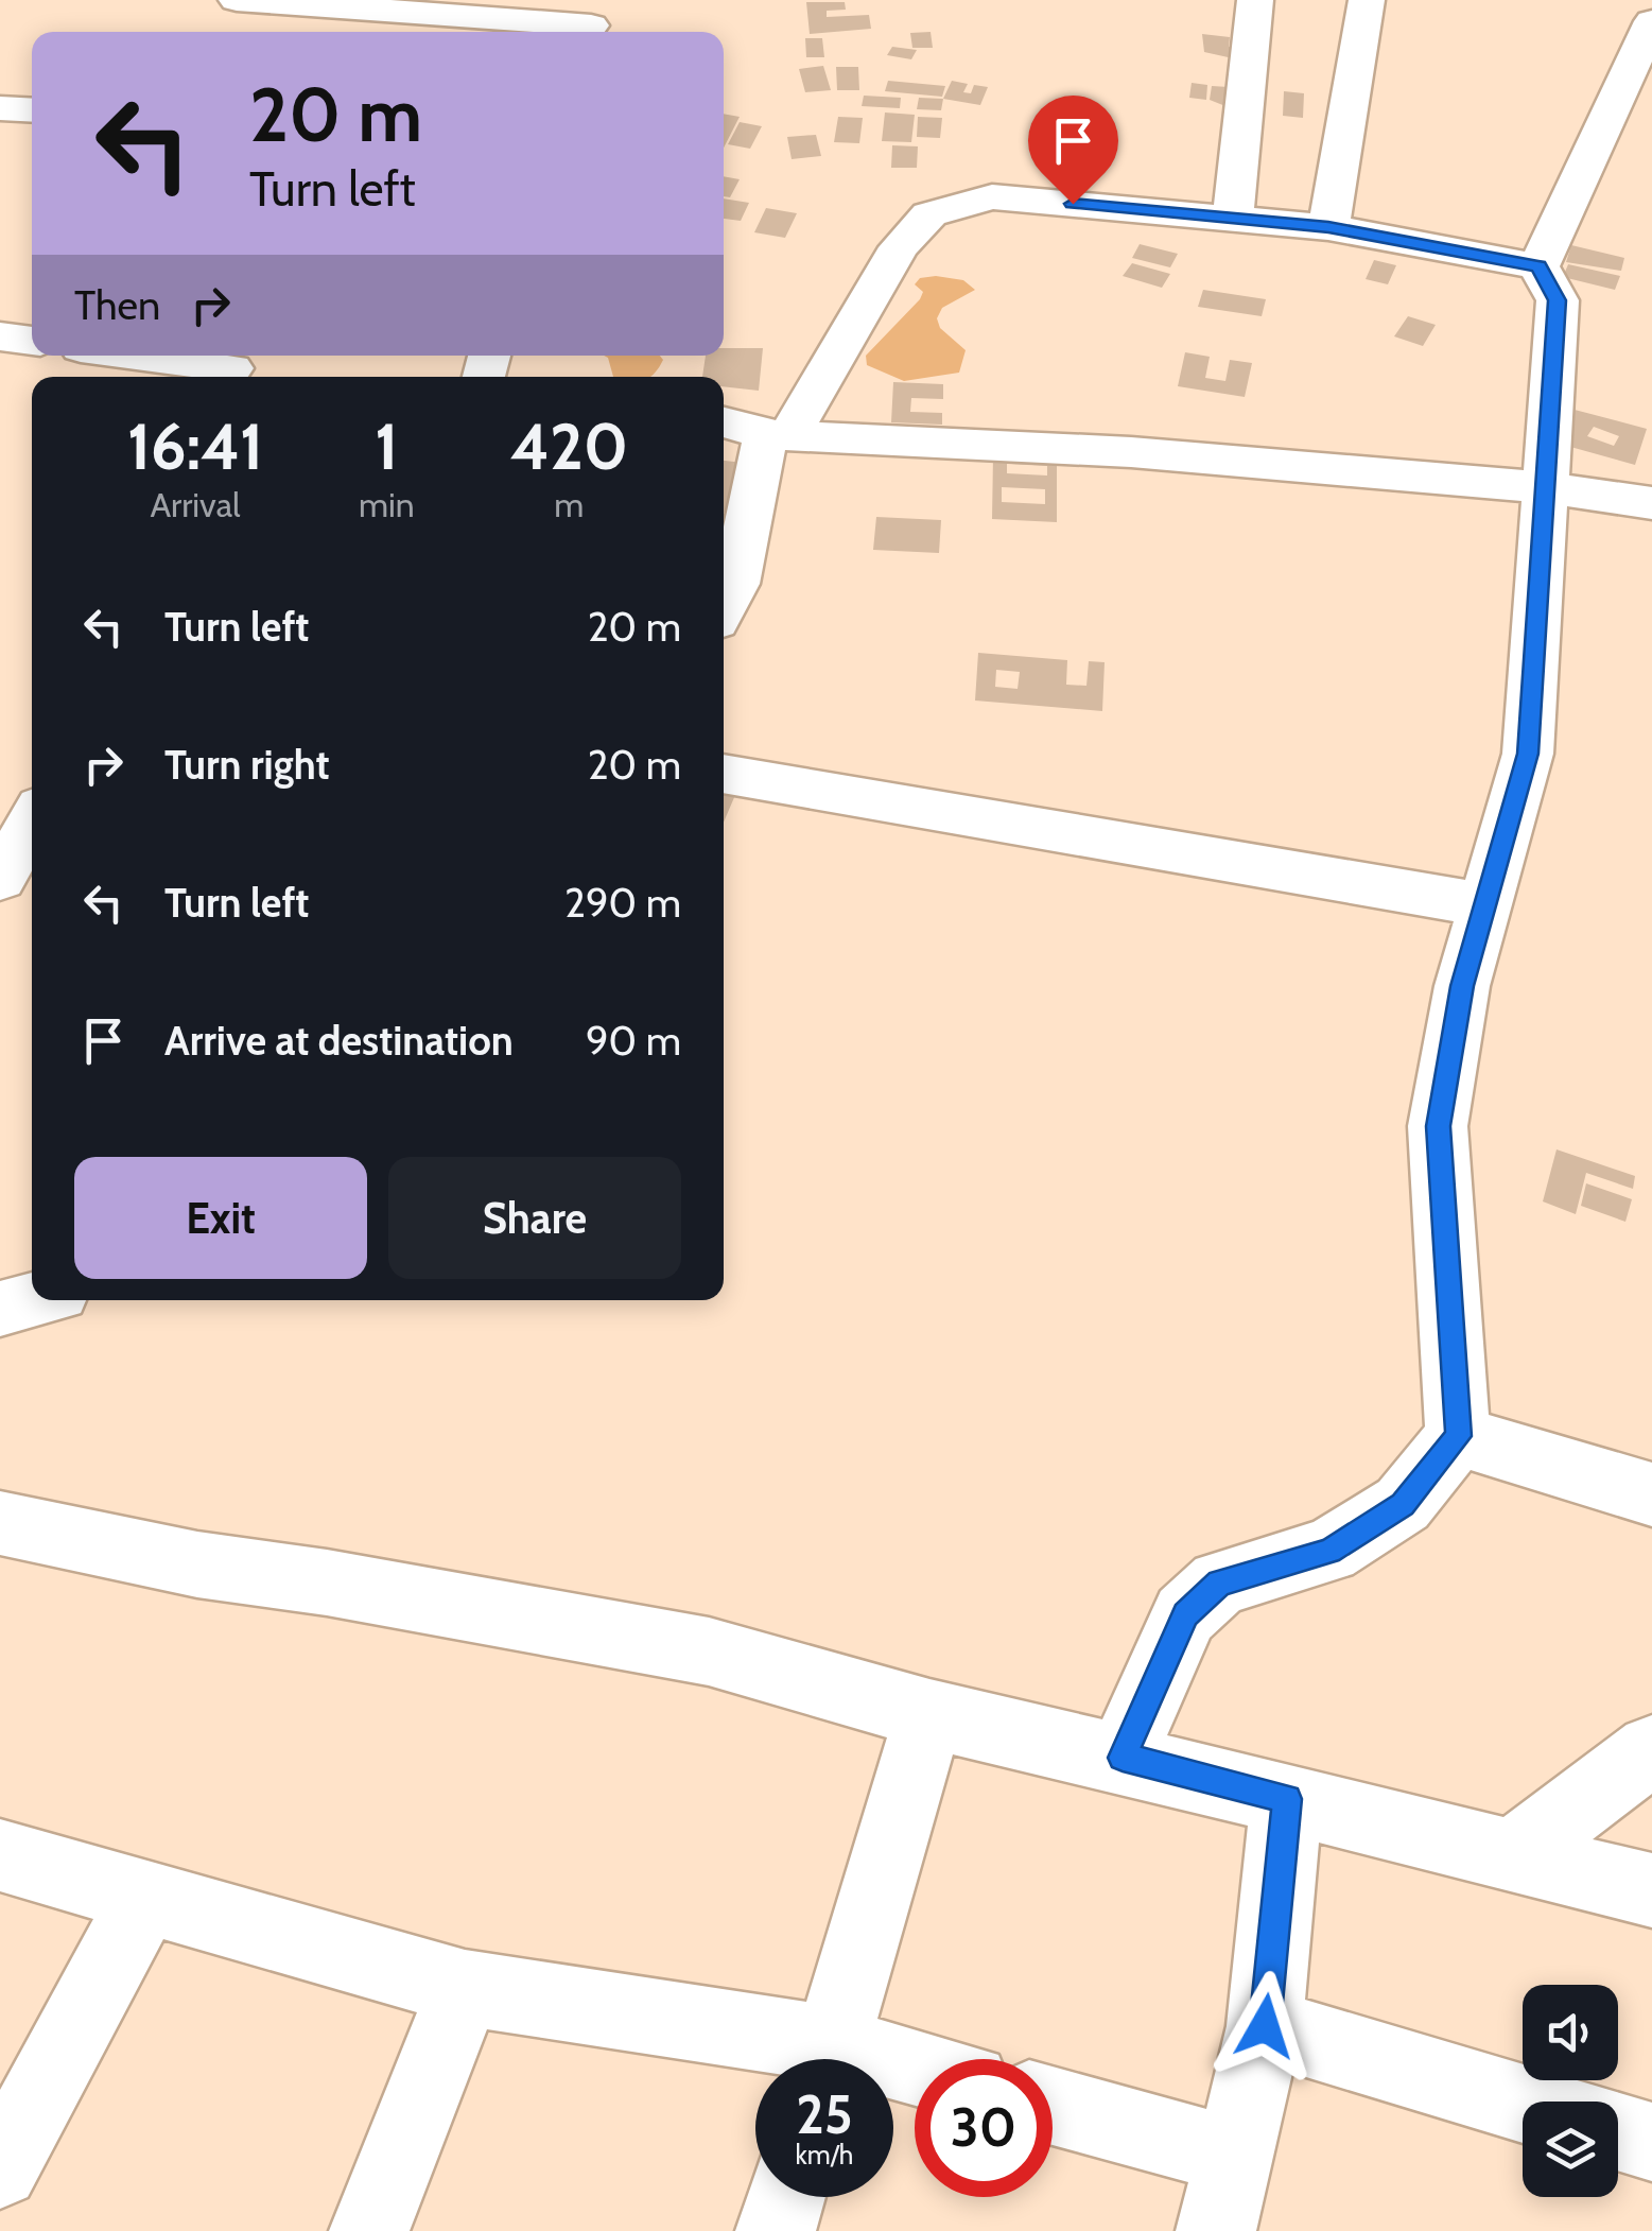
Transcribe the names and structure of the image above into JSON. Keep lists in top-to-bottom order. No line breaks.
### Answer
{"page":{"turn":["20 m","Turn left"],"then":"Then","eta":["16:41","Arrival","1","min","420","m"],"list":[{"name":"Turn left","value":"20 m"},{"name":"Turn right","value":"20 m"},{"name":"Turn left","value":"290 m"},{"name":"Arrive at destination","value":"90 m"}],"buttons":["Exit","Share"],"speed":"25 km/h","limit":"30"}}
